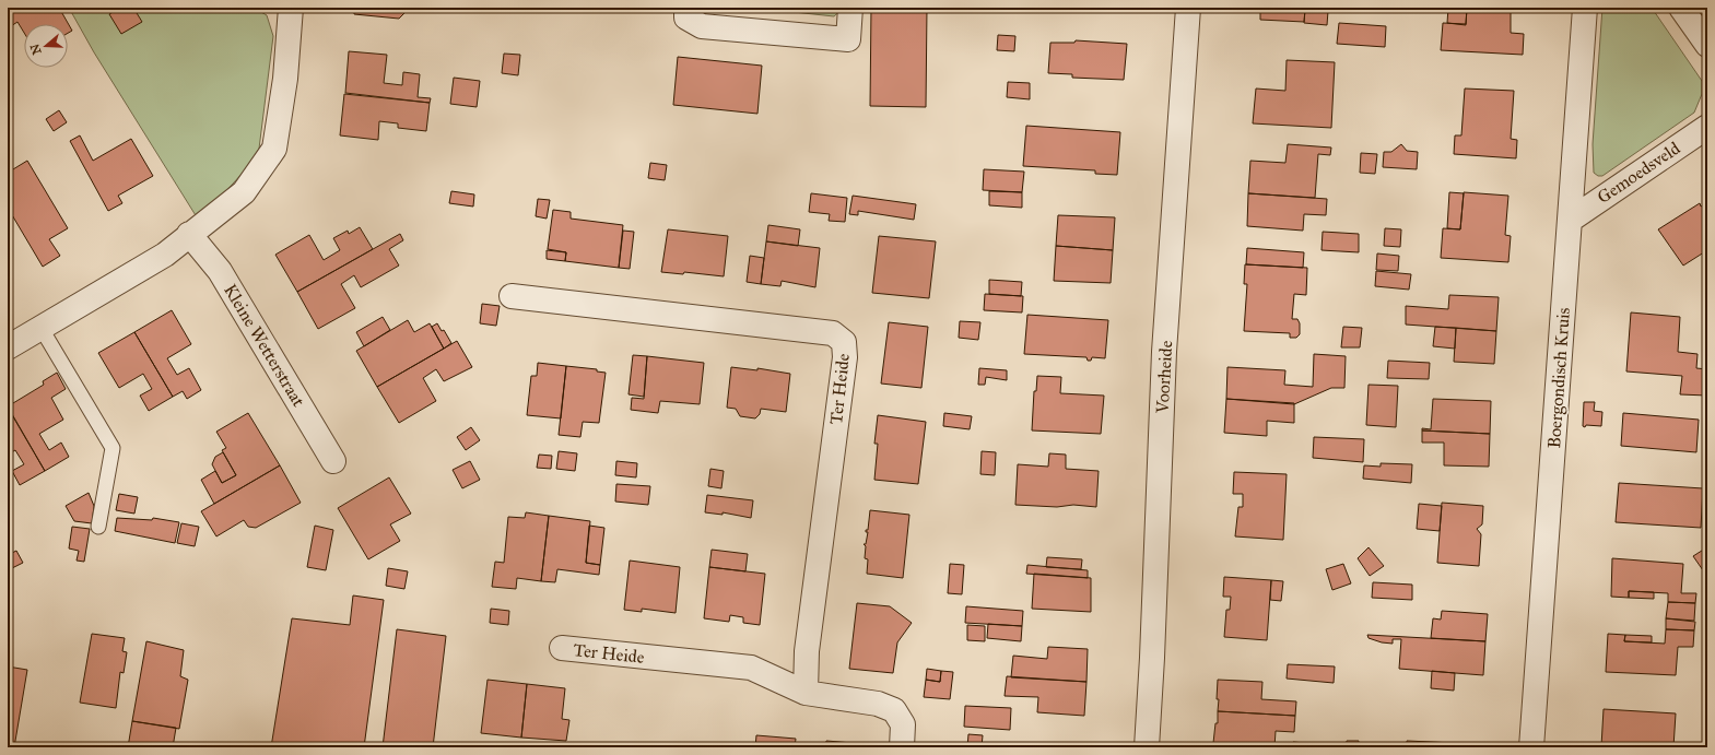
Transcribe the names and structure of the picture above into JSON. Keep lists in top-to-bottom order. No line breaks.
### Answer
{"streets":{"street":["Gemoedsveld","Kleine Wetterstraat","Voorheide","Boergondisch Kruis","Ter Heide"]},"crossings":[["Gemoedsveld","Boergondisch Kruis"]],"north":"left"}
